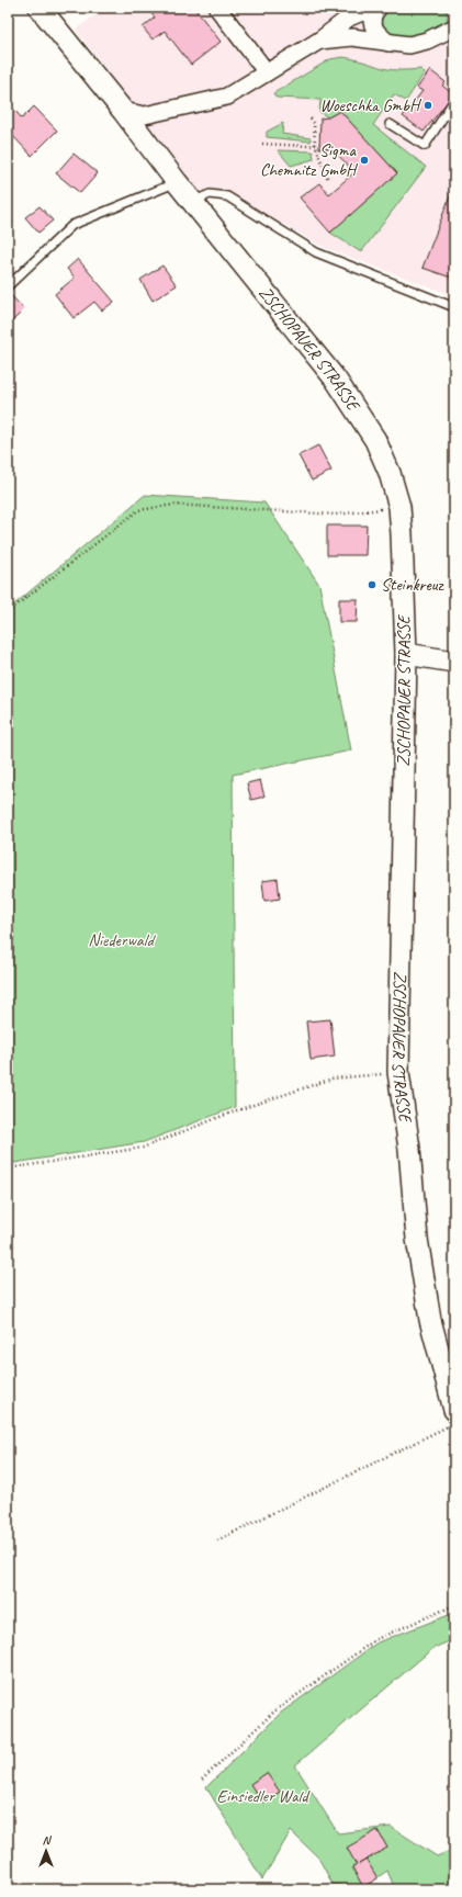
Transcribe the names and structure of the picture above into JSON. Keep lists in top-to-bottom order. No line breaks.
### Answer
{"streets":{"street":["ZSCHOPAUER STRASSE"]},"parks":["Niederwald","Einsiedler Wald"],"places":["Woeschka GmbH","Sigma Chemnitz GmbH","Steinkreuz"],"north":"top"}
